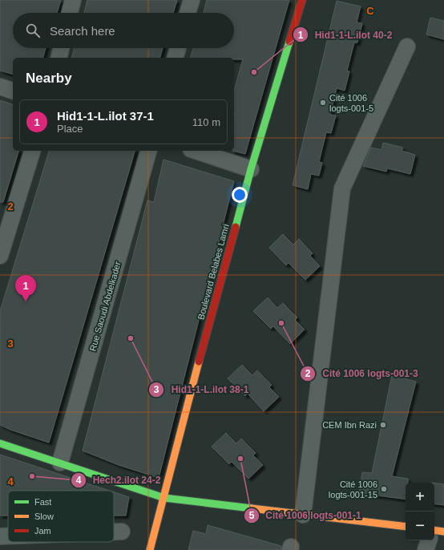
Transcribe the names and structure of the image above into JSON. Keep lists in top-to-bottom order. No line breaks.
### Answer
{"streets":{"main road":["Boulevard Belabes Lamri"],"street":["Rue Saoudi Abdelkader"]},"places":["Hid1-1-L.ilot 40-2","Cité 1006 logts-001-5","Cité 1006 logts-001-3","Hid1-1-L.ilot 38-1","CEM Ibn Razi","Cité 1006 logts-001-1","Hech2.ilot 24-2","Cité 1006 logts-001-15"],"legend":["Fast","Slow","Jam"],"page":{"search":"Search here","heading":"Nearby","list":[{"mark":"1","name":"Hid1-1-L.ilot 37-1","note":"Place","value":"110 m"}],"pins":"1","map_buttons":["+","−"]},"grid":{"columns":["C"],"rows":["2","3","4"]}}
